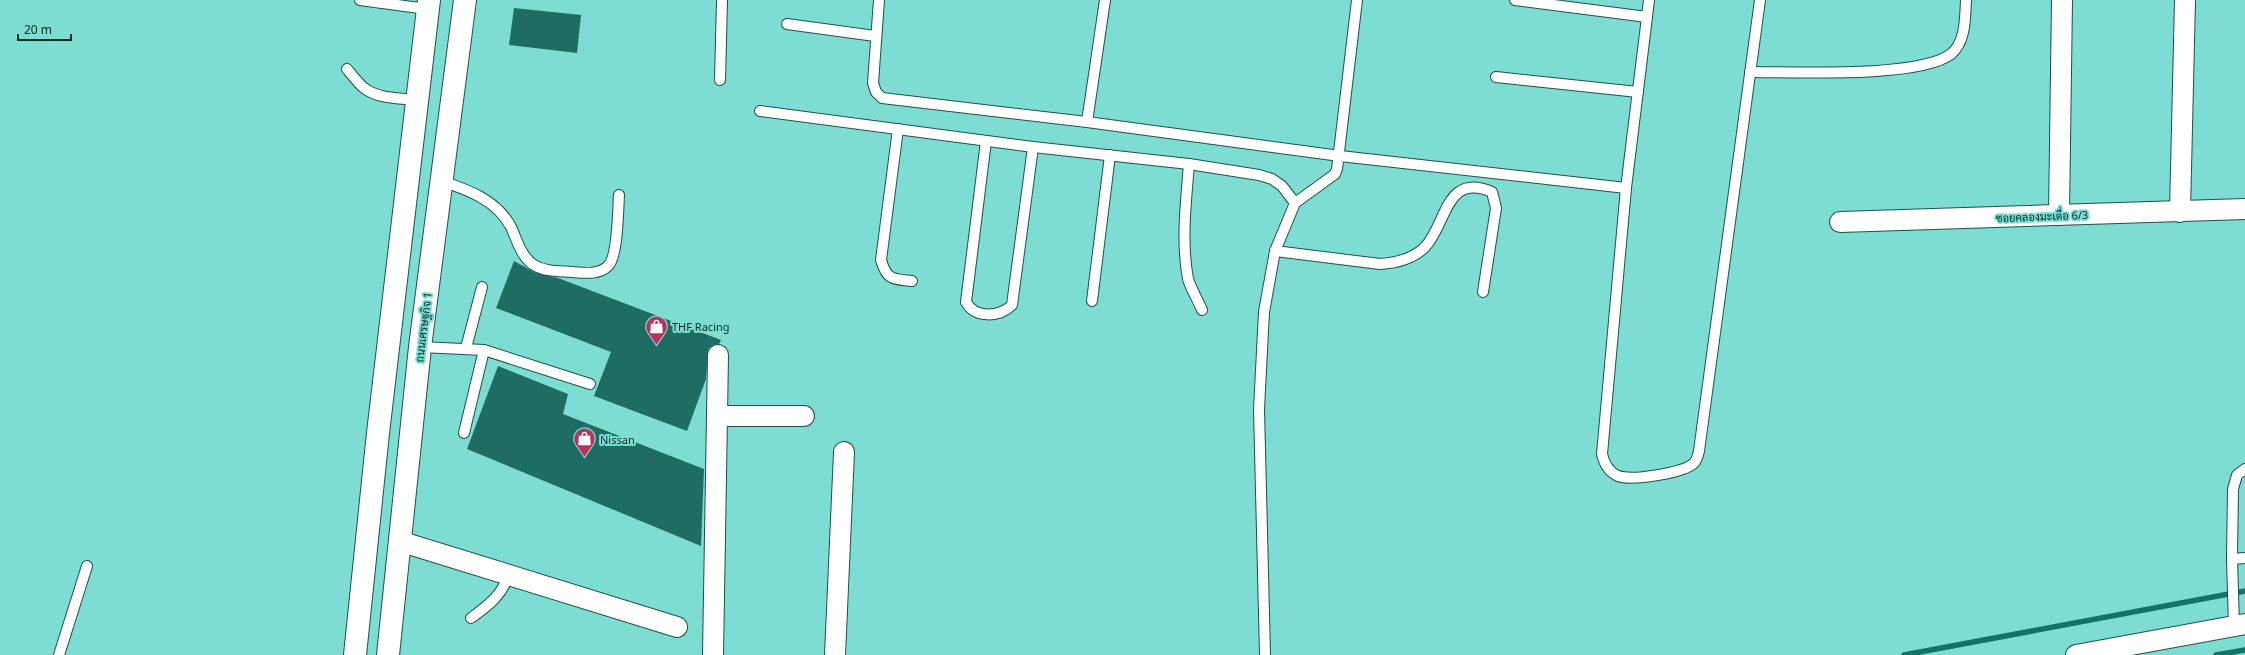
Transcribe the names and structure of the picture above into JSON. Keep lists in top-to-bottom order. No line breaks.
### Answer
{"streets":{"main road":["ถนนเศรษฐกิจ 1"],"street":["ซอยคลองมะเดื่อ 6/3"]},"places":{"shop":["THF Racing","Nissan"]},"scale_bar":"20 m"}
